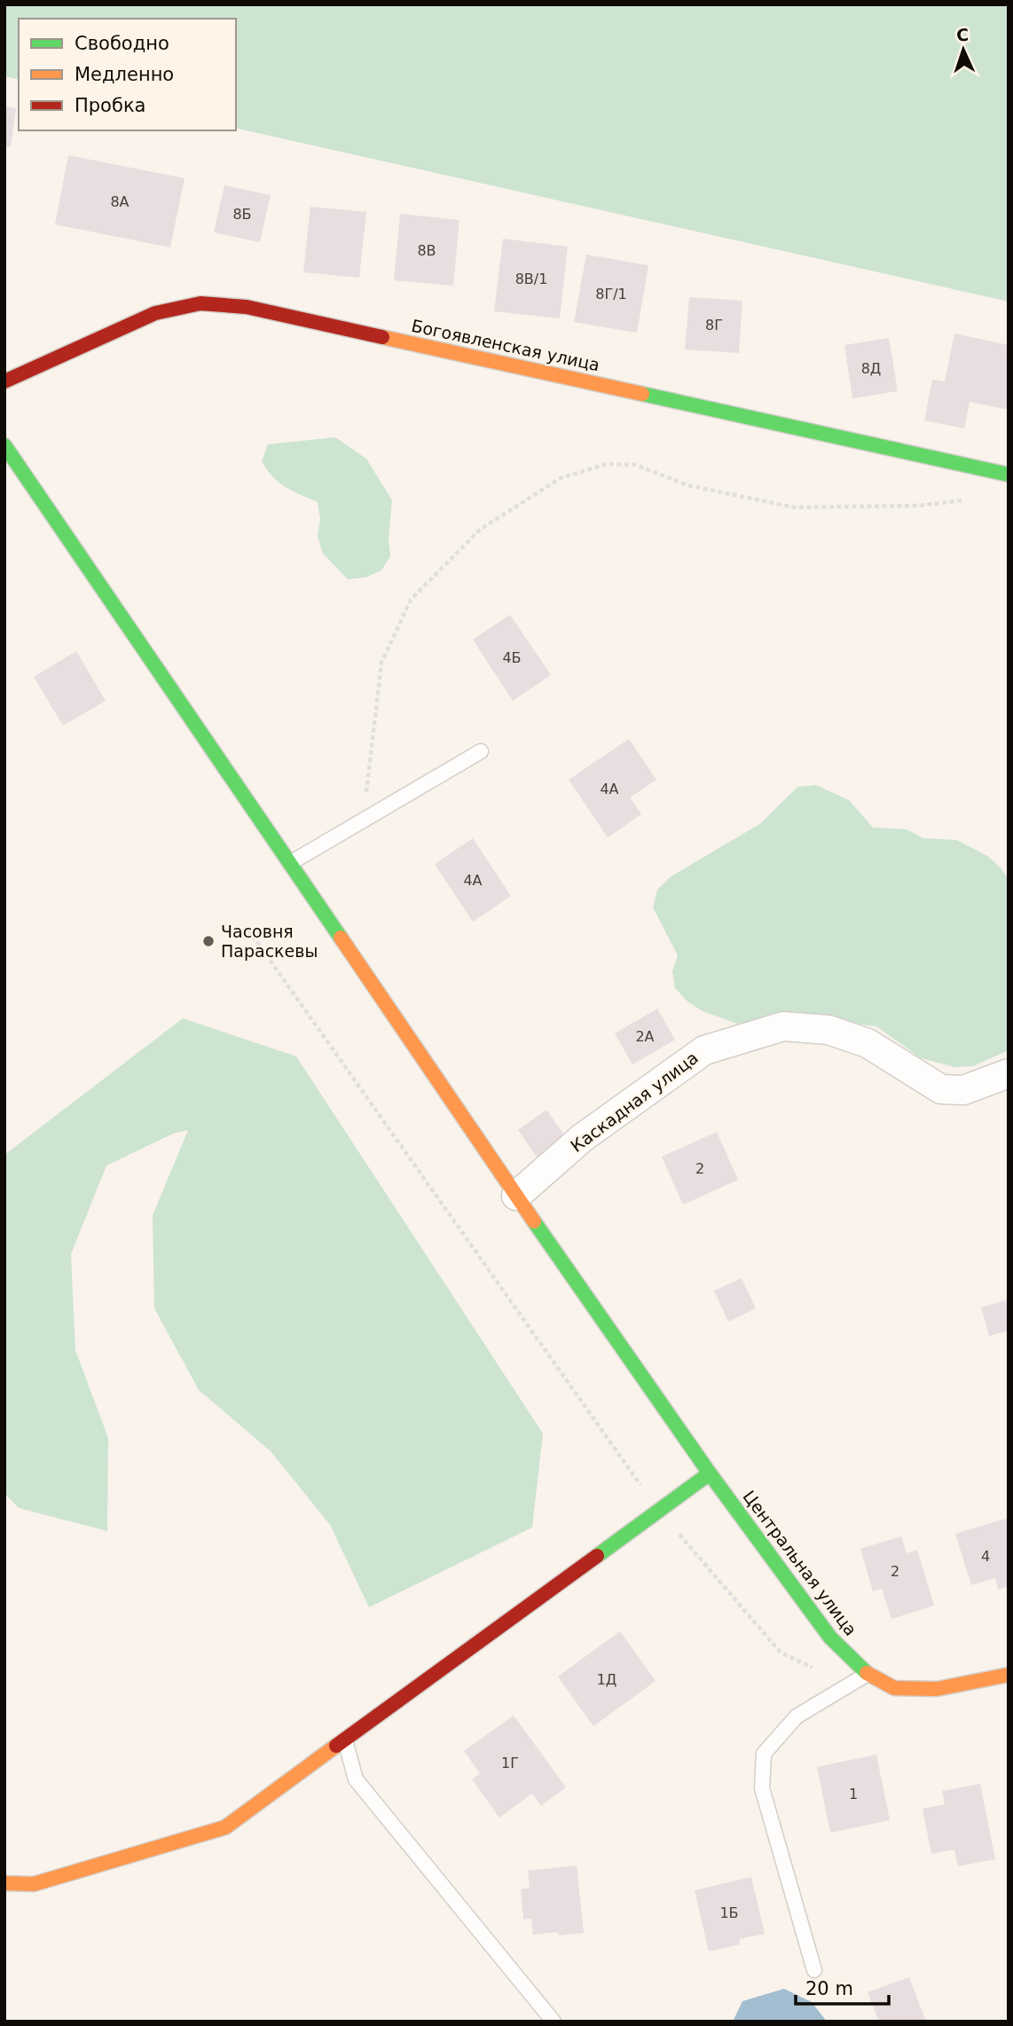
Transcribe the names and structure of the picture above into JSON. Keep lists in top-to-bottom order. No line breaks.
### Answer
{"streets":{"street":["Богоявленская улица","Каскадная улица","Центральная улица"]},"crossings":[["Каскадная улица","Центральная улица"]],"places":["Часовня Параскевы"],"house_numbers":["8А","8Б","8В","8В/1","8Г/1","8Г","8Д","4Б","4А","4А","2А","2","4","2","1Д","1Г","1","1Б"],"legend":["Свободно","Медленно","Пробка"],"scale_bar":"20 m","north":"top"}
